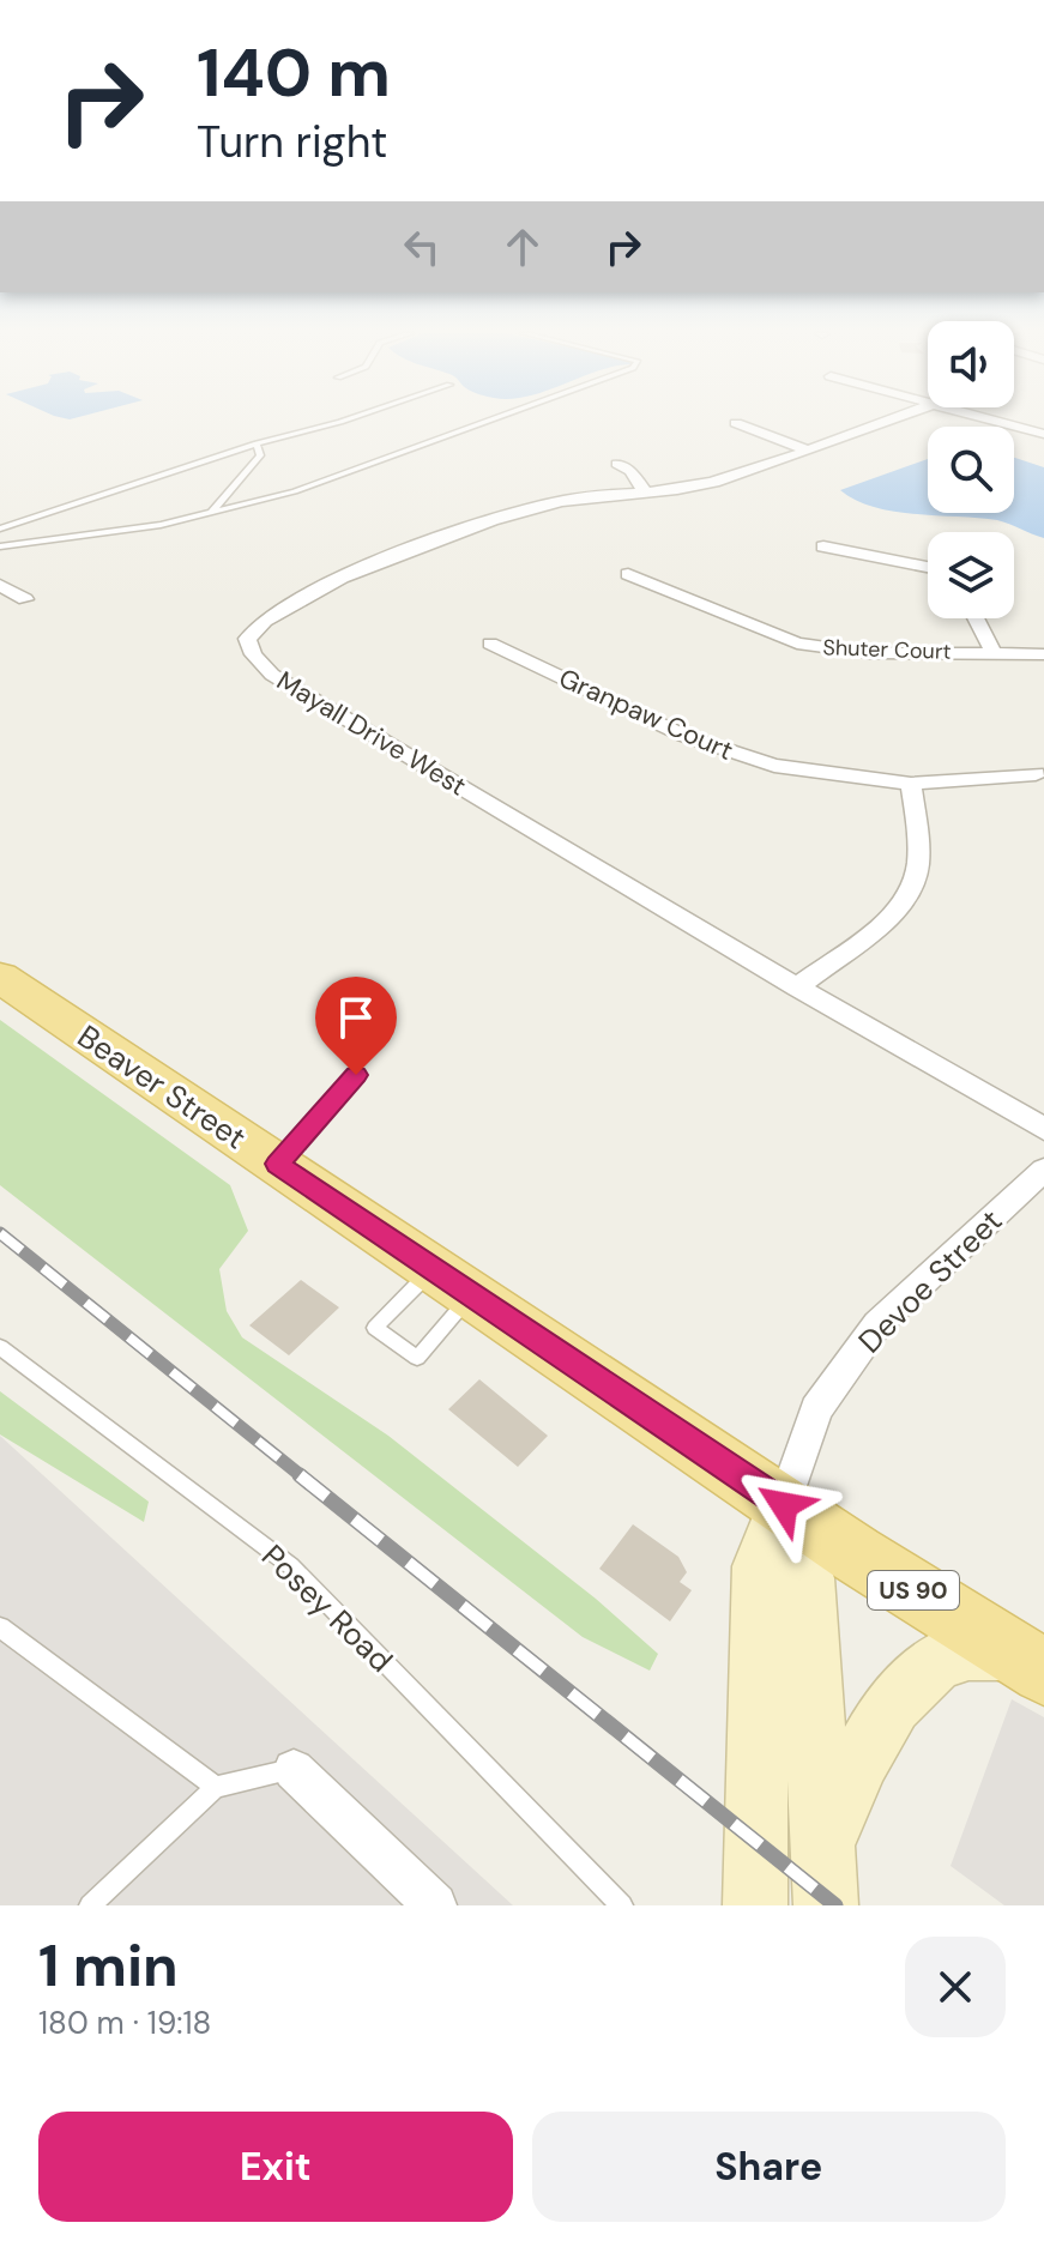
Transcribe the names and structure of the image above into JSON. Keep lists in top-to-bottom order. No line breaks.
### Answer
{"streets":{"main road":["Beaver Street","Devoe Street","US 90"],"street":["Shuter Court","Granpaw Court","Mayall Drive West"],"lane":["Posey Road"]},"crossings":[["Beaver Street","Devoe Street"]],"page":{"turn":["140 m","Turn right"],"heading":["1 min","180 m · 19:18"],"buttons":["Exit","Share"]}}
